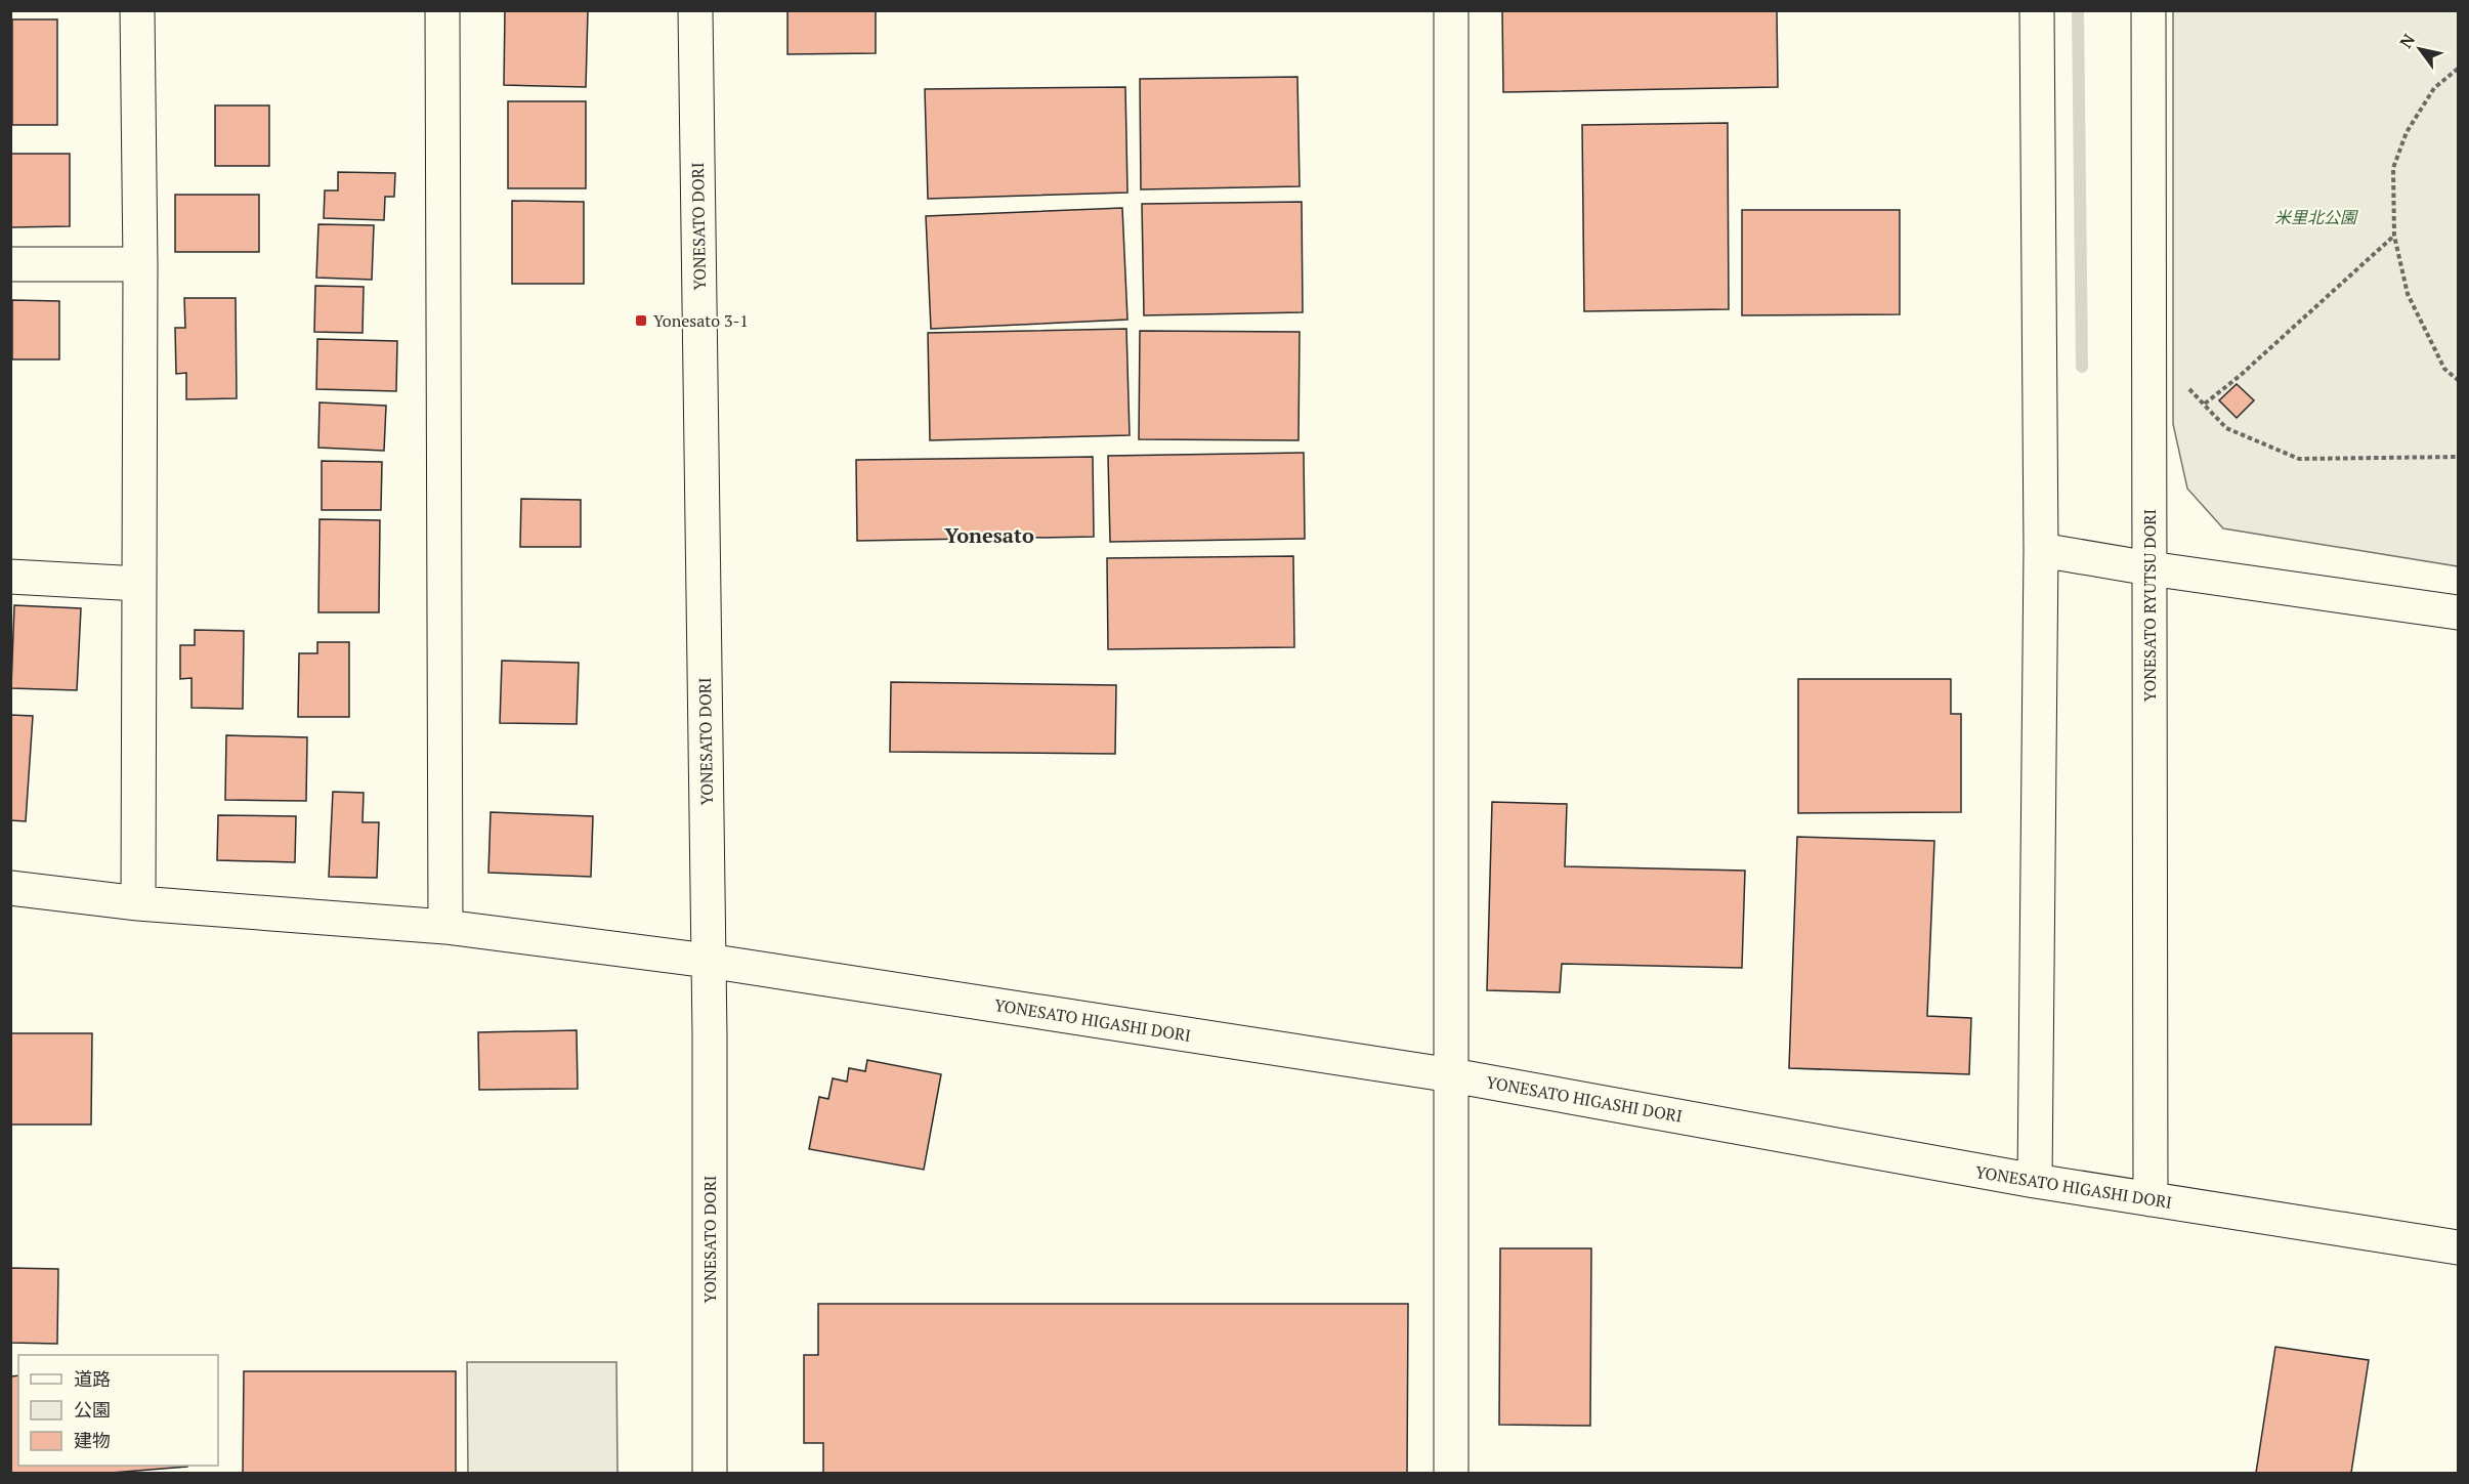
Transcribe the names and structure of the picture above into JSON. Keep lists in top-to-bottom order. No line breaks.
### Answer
{"streets":{"street":["YONESATO DORI","YONESATO RYUTSU DORI","YONESATO HIGASHI DORI"]},"crossings":[["YONESATO DORI","YONESATO HIGASHI DORI"],["YONESATO RYUTSU DORI","YONESATO HIGASHI DORI"]],"districts":["Yonesato"],"parks":["米里北公園"],"places":{"transit":["Yonesato 3-1"]},"legend":["道路","公園","建物"],"north":"top left"}
